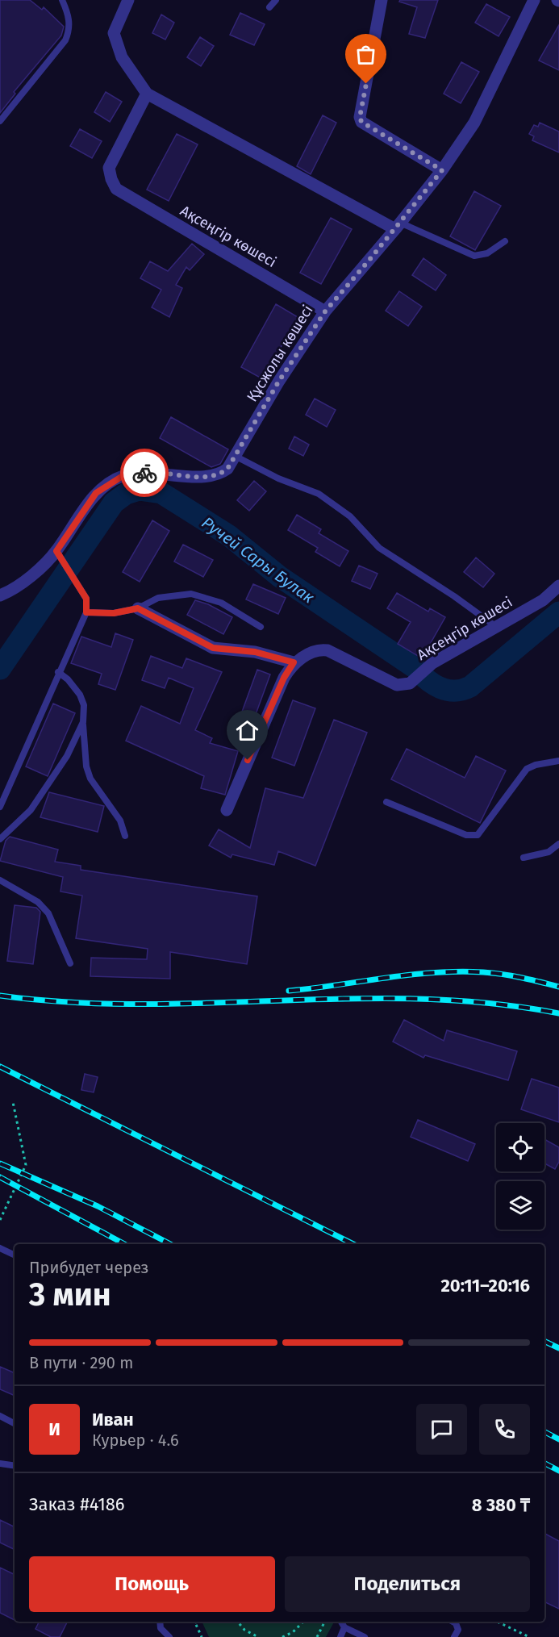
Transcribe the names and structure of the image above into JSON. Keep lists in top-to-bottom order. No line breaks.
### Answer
{"streets":{"street":["Ақсеңгір көшесі","Құсжолы көшесі"]},"crossings":[["Ақсеңгір көшесі","Құсжолы көшесі"]],"water":["Ручей Сары Булак"],"page":{"heading":["3 мин","Прибудет через","20:11–20:16"],"panel":["Иван","Курьер · 4.6","Заказ #4186","8 380 ₸"],"bar":"В пути · 290 m","round":"И","buttons":["Помощь","Поделиться"]}}
